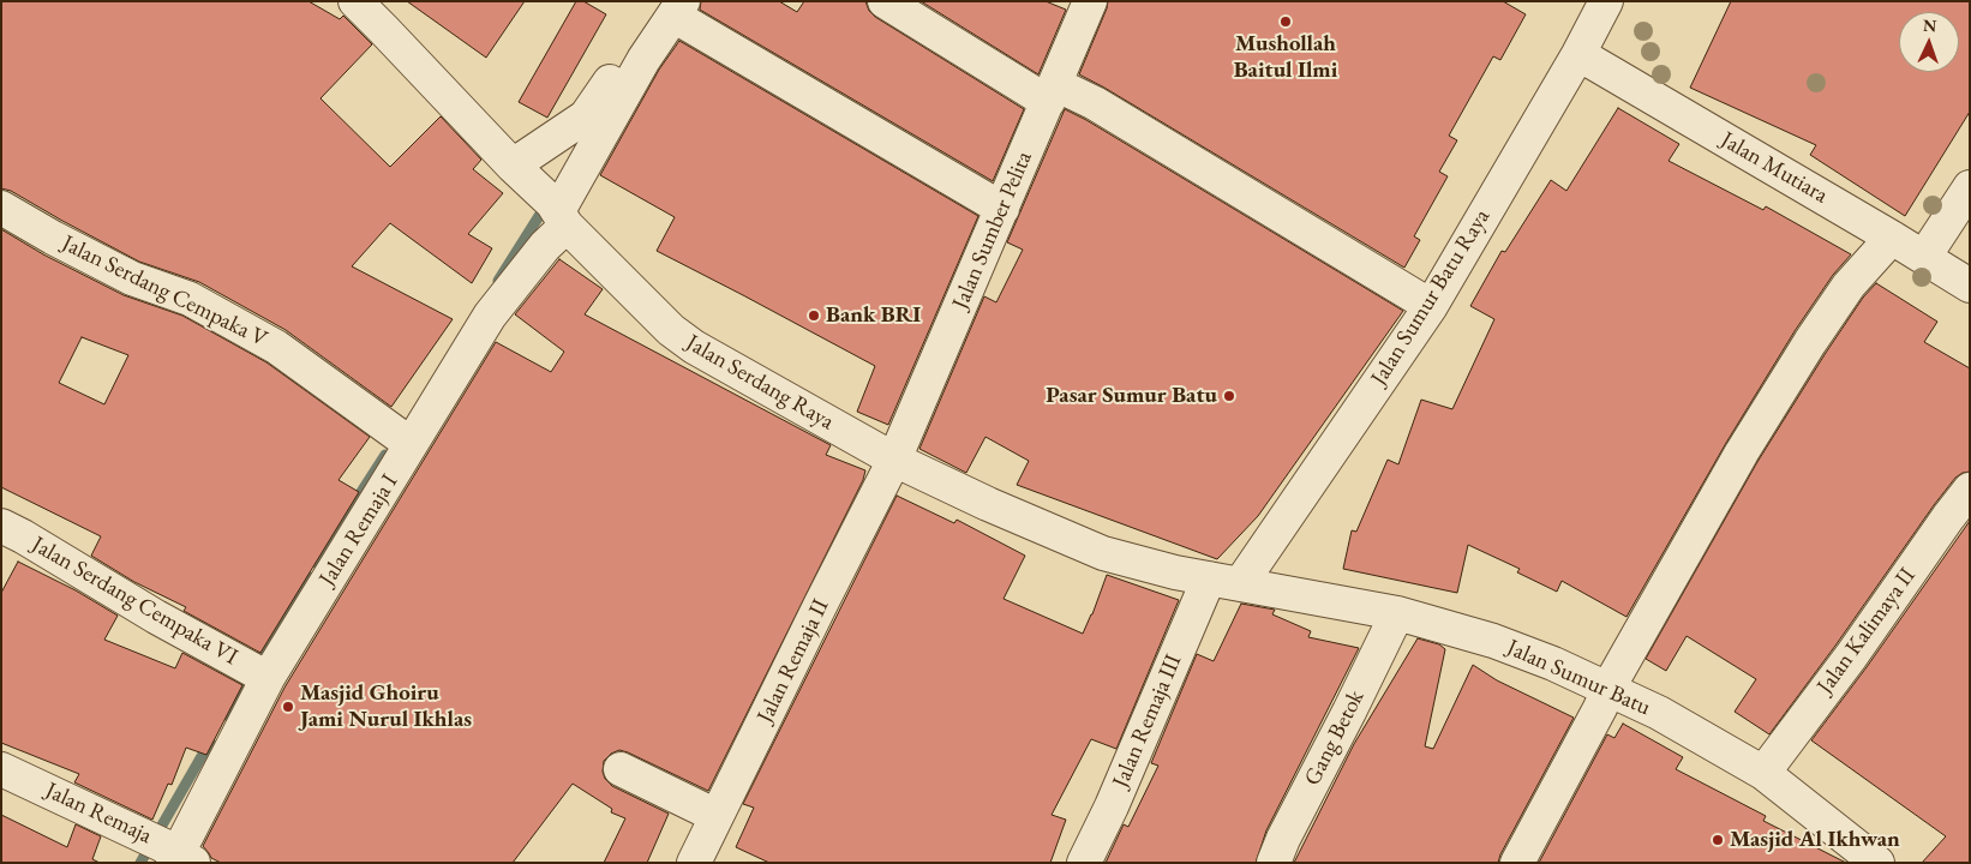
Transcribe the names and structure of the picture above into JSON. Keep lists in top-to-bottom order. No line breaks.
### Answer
{"streets":{"street":["Jalan Mutiara","Jalan Sumber Pelita","Jalan Serdang Cempaka V","Jalan Sumur Batu Raya","Jalan Serdang Raya","Jalan Remaja I","Jalan Serdang Cempaka VI","Jalan Kalimaya II","Jalan Remaja II","Jalan Sumur Batu","Jalan Remaja III","Gang Betok","Jalan Remaja"]},"crossings":[["Jalan Mutiara","Jalan Sumur Batu Raya"],["Jalan Sumber Pelita","Jalan Serdang Raya"],["Jalan Sumber Pelita","Jalan Remaja II"],["Jalan Serdang Cempaka V","Jalan Remaja I"],["Jalan Sumur Batu Raya","Jalan Serdang Raya"],["Jalan Sumur Batu Raya","Jalan Sumur Batu"],["Jalan Sumur Batu Raya","Jalan Remaja III"],["Jalan Serdang Raya","Jalan Remaja I"],["Jalan Serdang Raya","Jalan Remaja II"],["Jalan Serdang Raya","Jalan Sumur Batu"],["Jalan Serdang Raya","Jalan Remaja III"],["Jalan Remaja I","Jalan Serdang Cempaka VI"],["Jalan Remaja I","Jalan Remaja"],["Jalan Kalimaya II","Jalan Sumur Batu"],["Jalan Sumur Batu","Jalan Remaja III"],["Jalan Sumur Batu","Gang Betok"]],"places":["Mushollah Baitul Ilmi","Bank BRI","Pasar Sumur Batu","Masjid Ghoiru Jami Nurul Ikhlas","Masjid Al Ikhwan"],"north":"top"}
